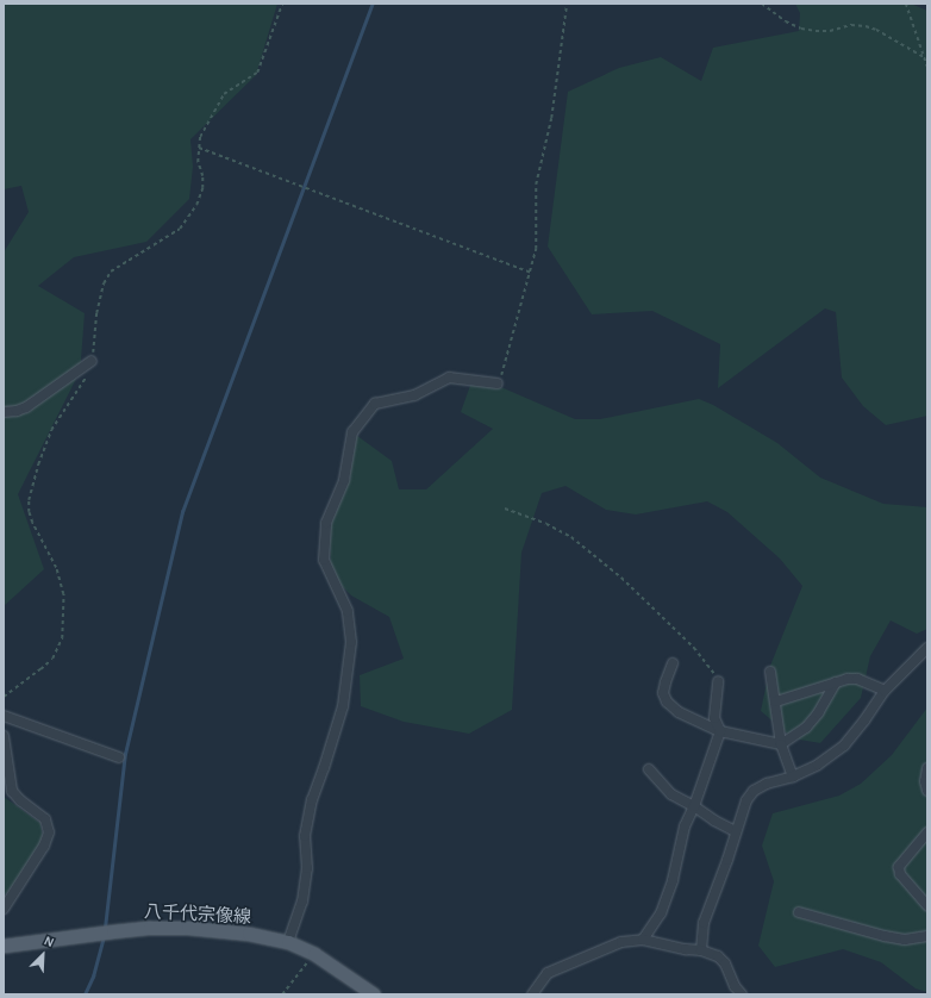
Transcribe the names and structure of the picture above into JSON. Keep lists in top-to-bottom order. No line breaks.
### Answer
{"streets":{"main road":["八千代宗像線"]},"north":"top right"}
